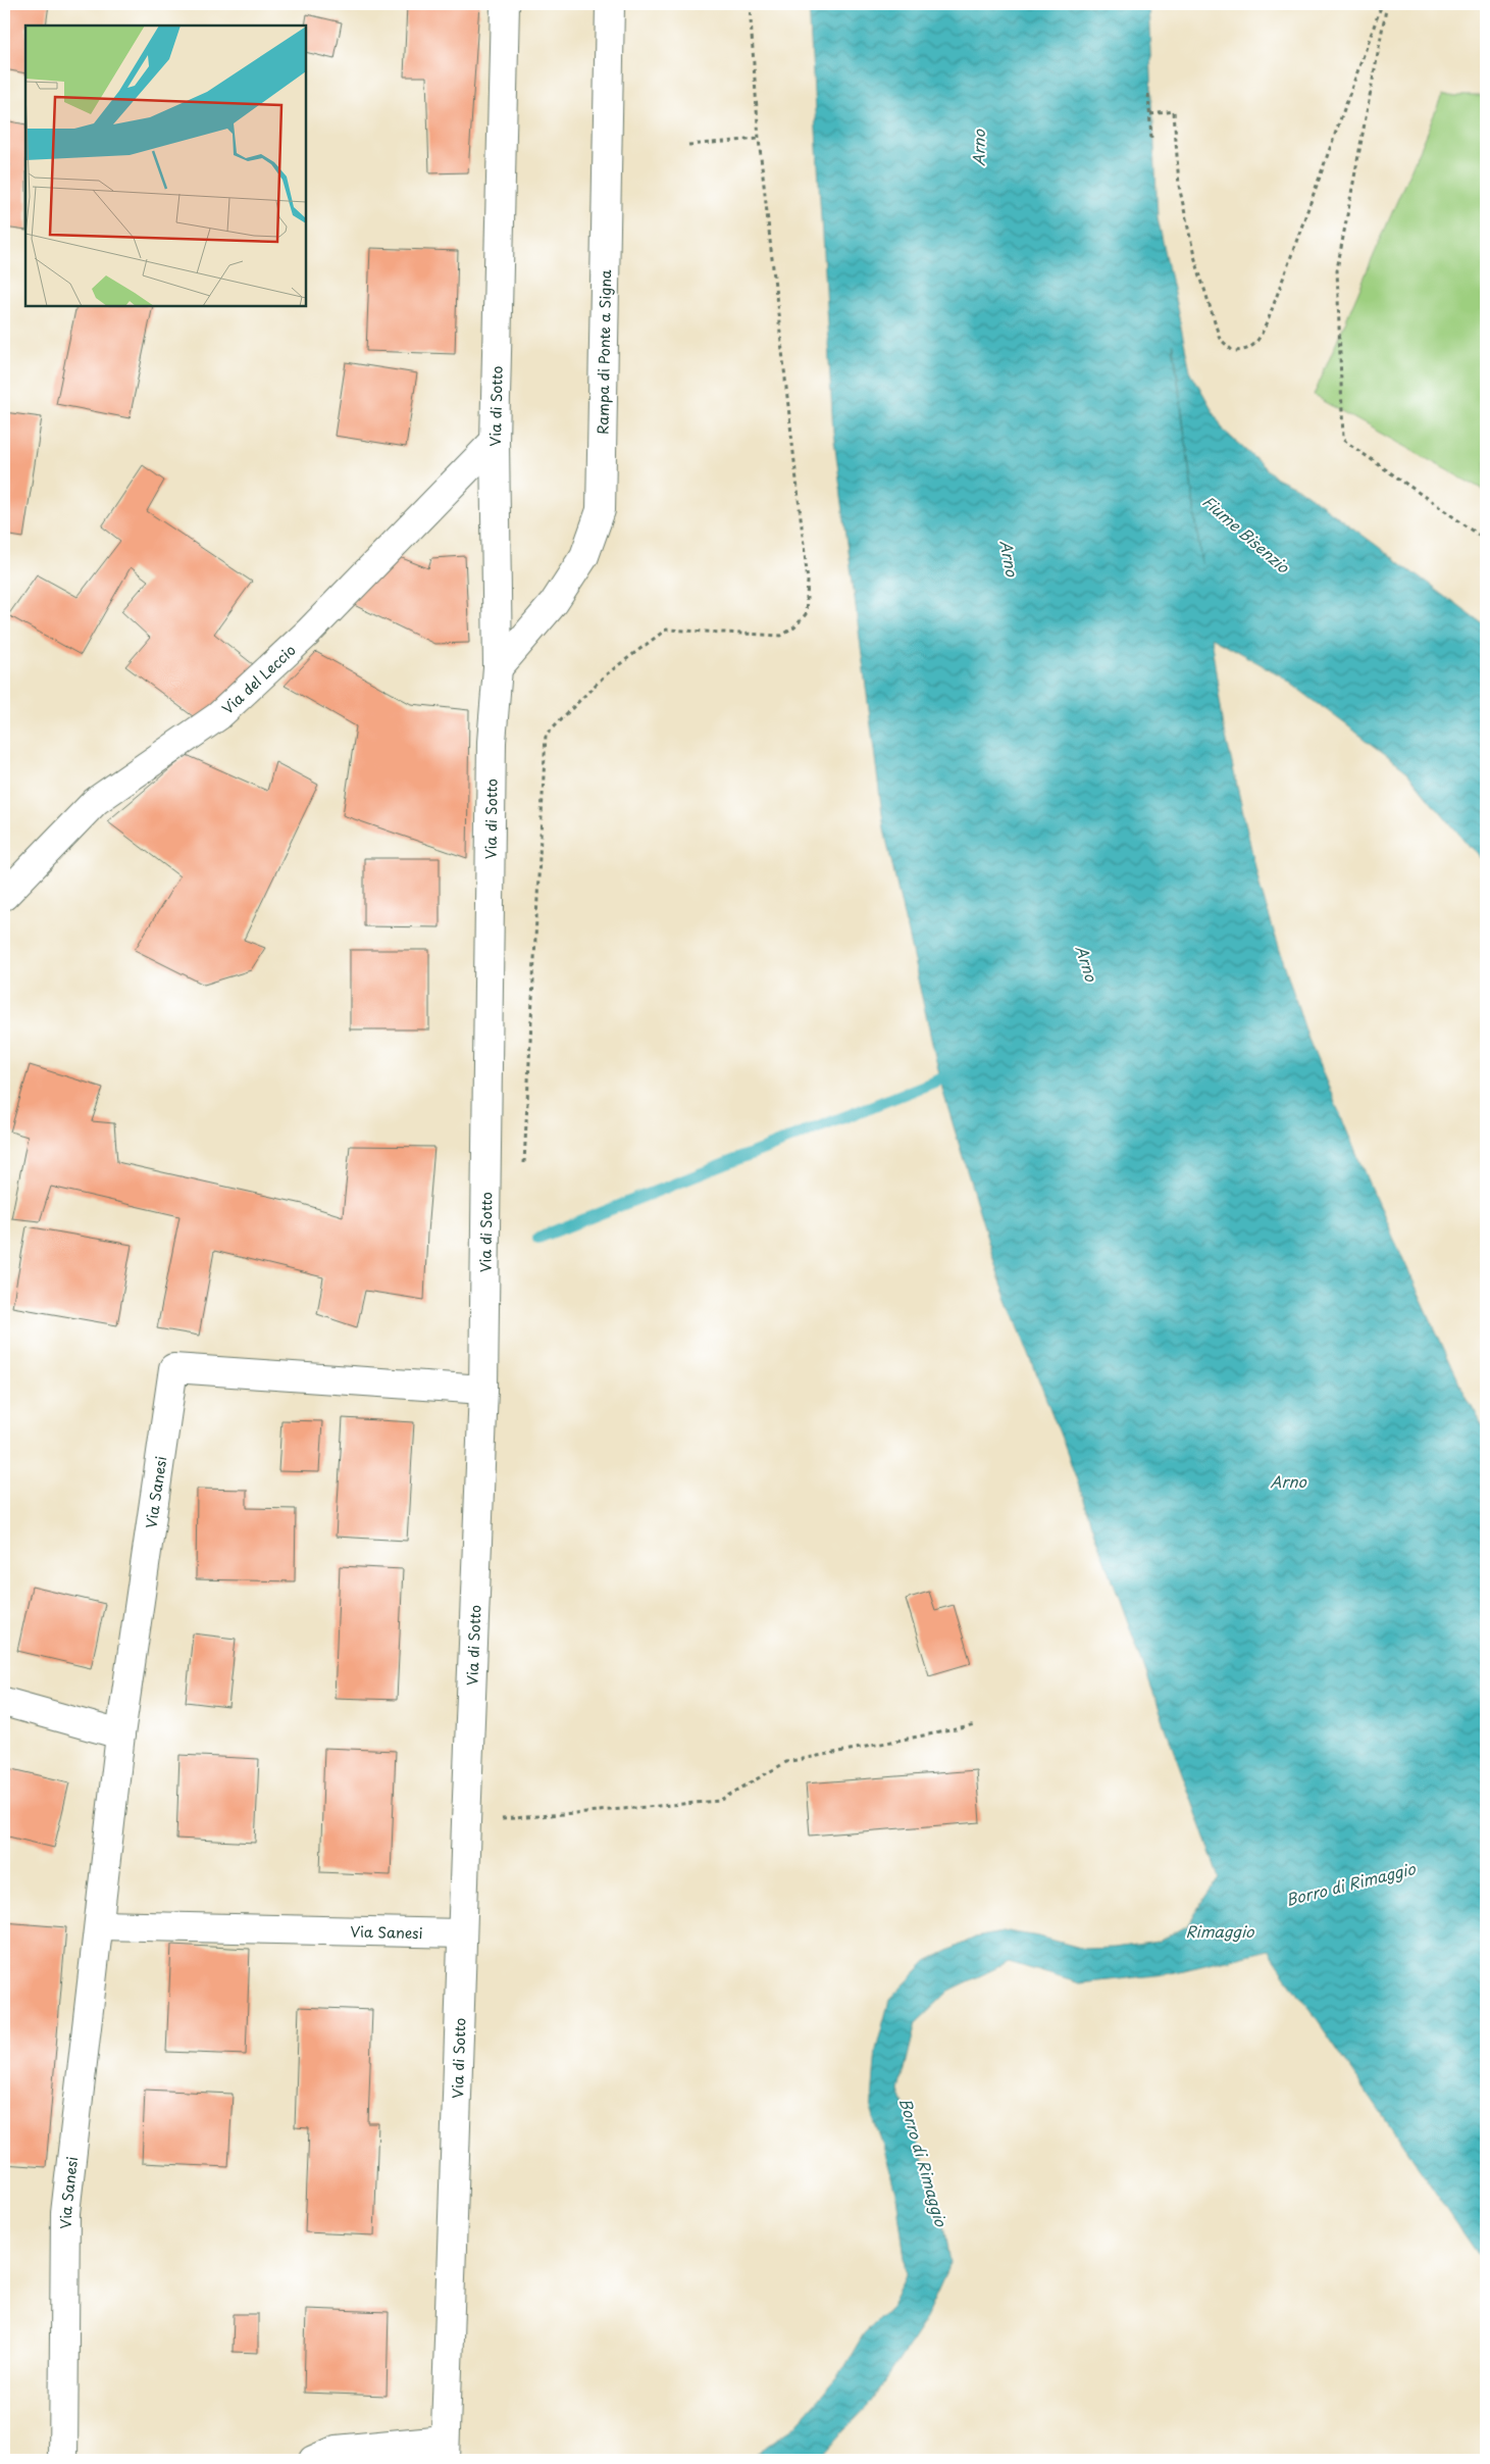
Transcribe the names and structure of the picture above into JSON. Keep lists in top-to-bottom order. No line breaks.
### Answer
{"streets":{"street":["Rampa di Ponte a Signa","Via di Sotto","Via del Leccio","Via Sanesi"]},"crossings":[["Rampa di Ponte a Signa","Via di Sotto"],["Via di Sotto","Via del Leccio"],["Via di Sotto","Via Sanesi"]],"water":["Arno","Fiume Bisenzio","Borro di Rimaggio","Rimaggio"]}
